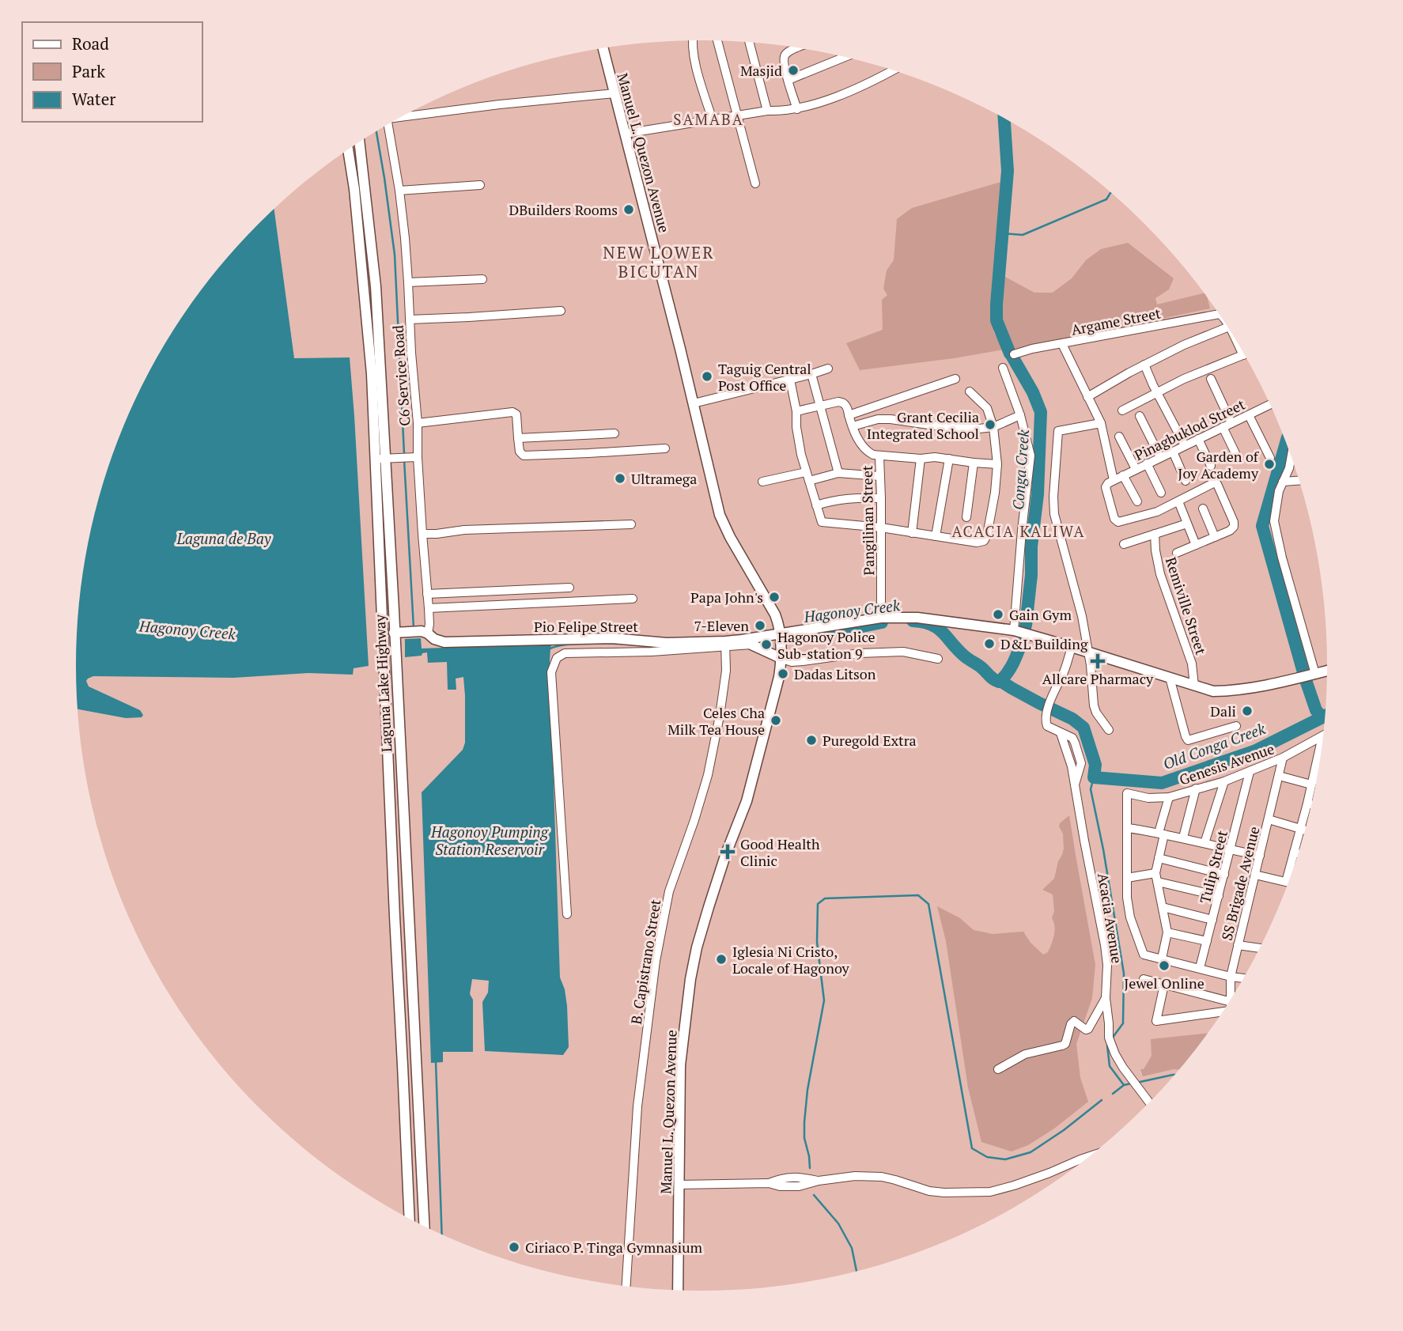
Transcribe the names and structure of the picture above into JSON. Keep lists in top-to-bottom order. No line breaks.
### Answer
{"streets":{"main road":["Manuel L. Quezon Avenue","Pio Felipe Street","Laguna Lake Highway"],"street":["Argame Street","C6 Service Road","Pinagbuklod Street","Pangilinan Street","Remiville Street","Genesis Avenue","Tulip Street","SS Brigade Avenue","Acacia Avenue","B. Capistrano Street"]},"crossings":[["Manuel L. Quezon Avenue","Pio Felipe Street"],["C6 Service Road","Pio Felipe Street"],["Pangilinan Street","Pio Felipe Street"],["Remiville Street","Pio Felipe Street"],["Pio Felipe Street","Laguna Lake Highway"],["Pio Felipe Street","Acacia Avenue"],["Pio Felipe Street","B. Capistrano Street"],["Genesis Avenue","Tulip Street"],["Genesis Avenue","SS Brigade Avenue"]],"districts":["SAMABA","NEW LOWER BICUTAN","ACACIA KALIWA"],"water":["Conga Creek","Laguna de Bay","Hagonoy Creek","Old Conga Creek","Hagonoy Pumping Station Reservoir"],"places":{"other":["Masjid","DBuilders Rooms","Taguig Central Post Office","Grant Cecilia Integrated School","Garden of Joy Academy","Ultramega","Papa John's","Gain Gym","7-Eleven","D&L Building","Hagonoy Police Sub-station 9","Dadas Litson","Dali","Celes Cha Milk Tea House","Puregold Extra","Iglesia Ni Cristo, Locale of Hagonoy","Jewel Online","Ciriaco P. Tinga Gymnasium"],"health":["Allcare Pharmacy","Good Health Clinic"]},"legend":["Road","Park","Water"]}
